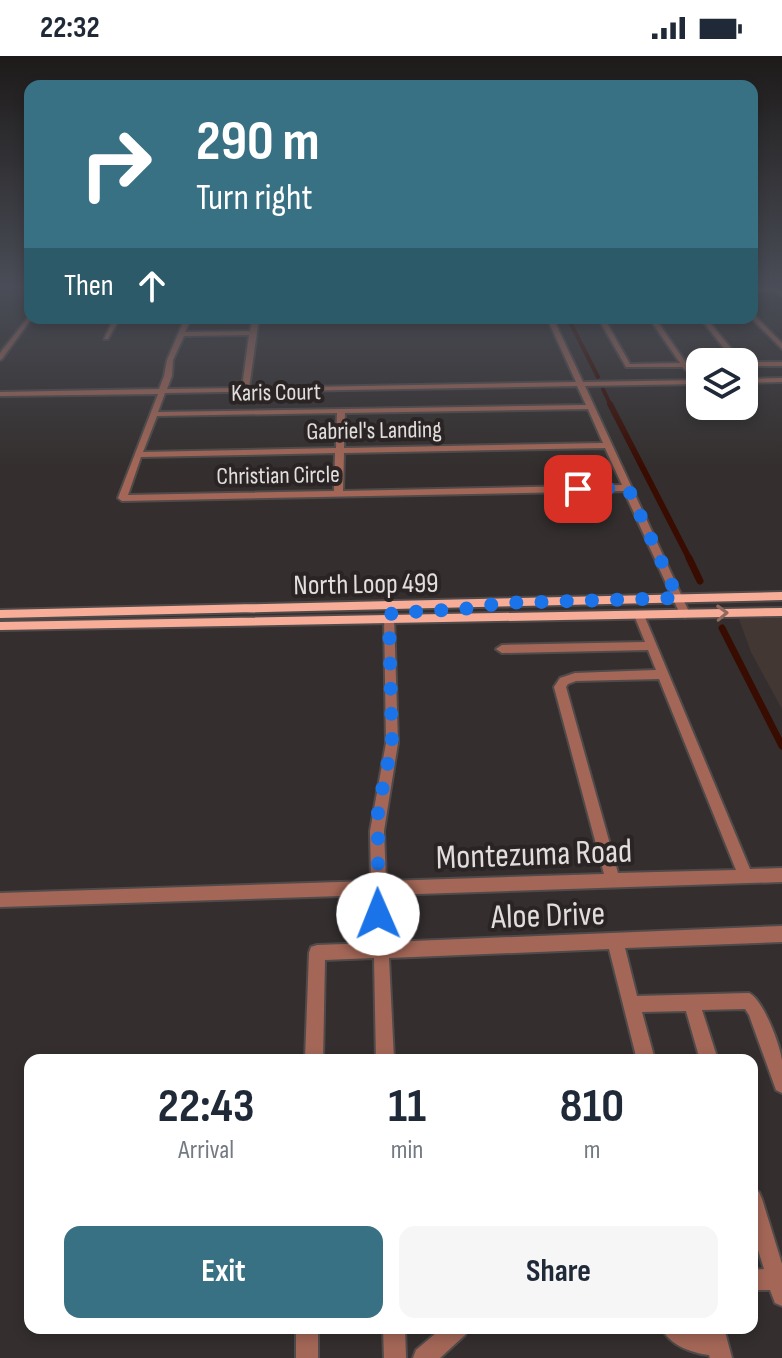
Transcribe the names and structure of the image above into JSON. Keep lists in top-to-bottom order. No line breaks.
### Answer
{"streets":{"main road":["North Loop 499"],"street":["Karis Court","Gabriel's Landing","Christian Circle","Montezuma Road","Aloe Drive"]},"crossings":[["Karis Court","Christian Circle"],["Gabriel's Landing","Christian Circle"]],"page":{"status":"22:32","turn":["290 m","Turn right"],"then":"Then","eta":["22:43","Arrival","11","min","810","m"],"buttons":["Exit","Share"]}}
